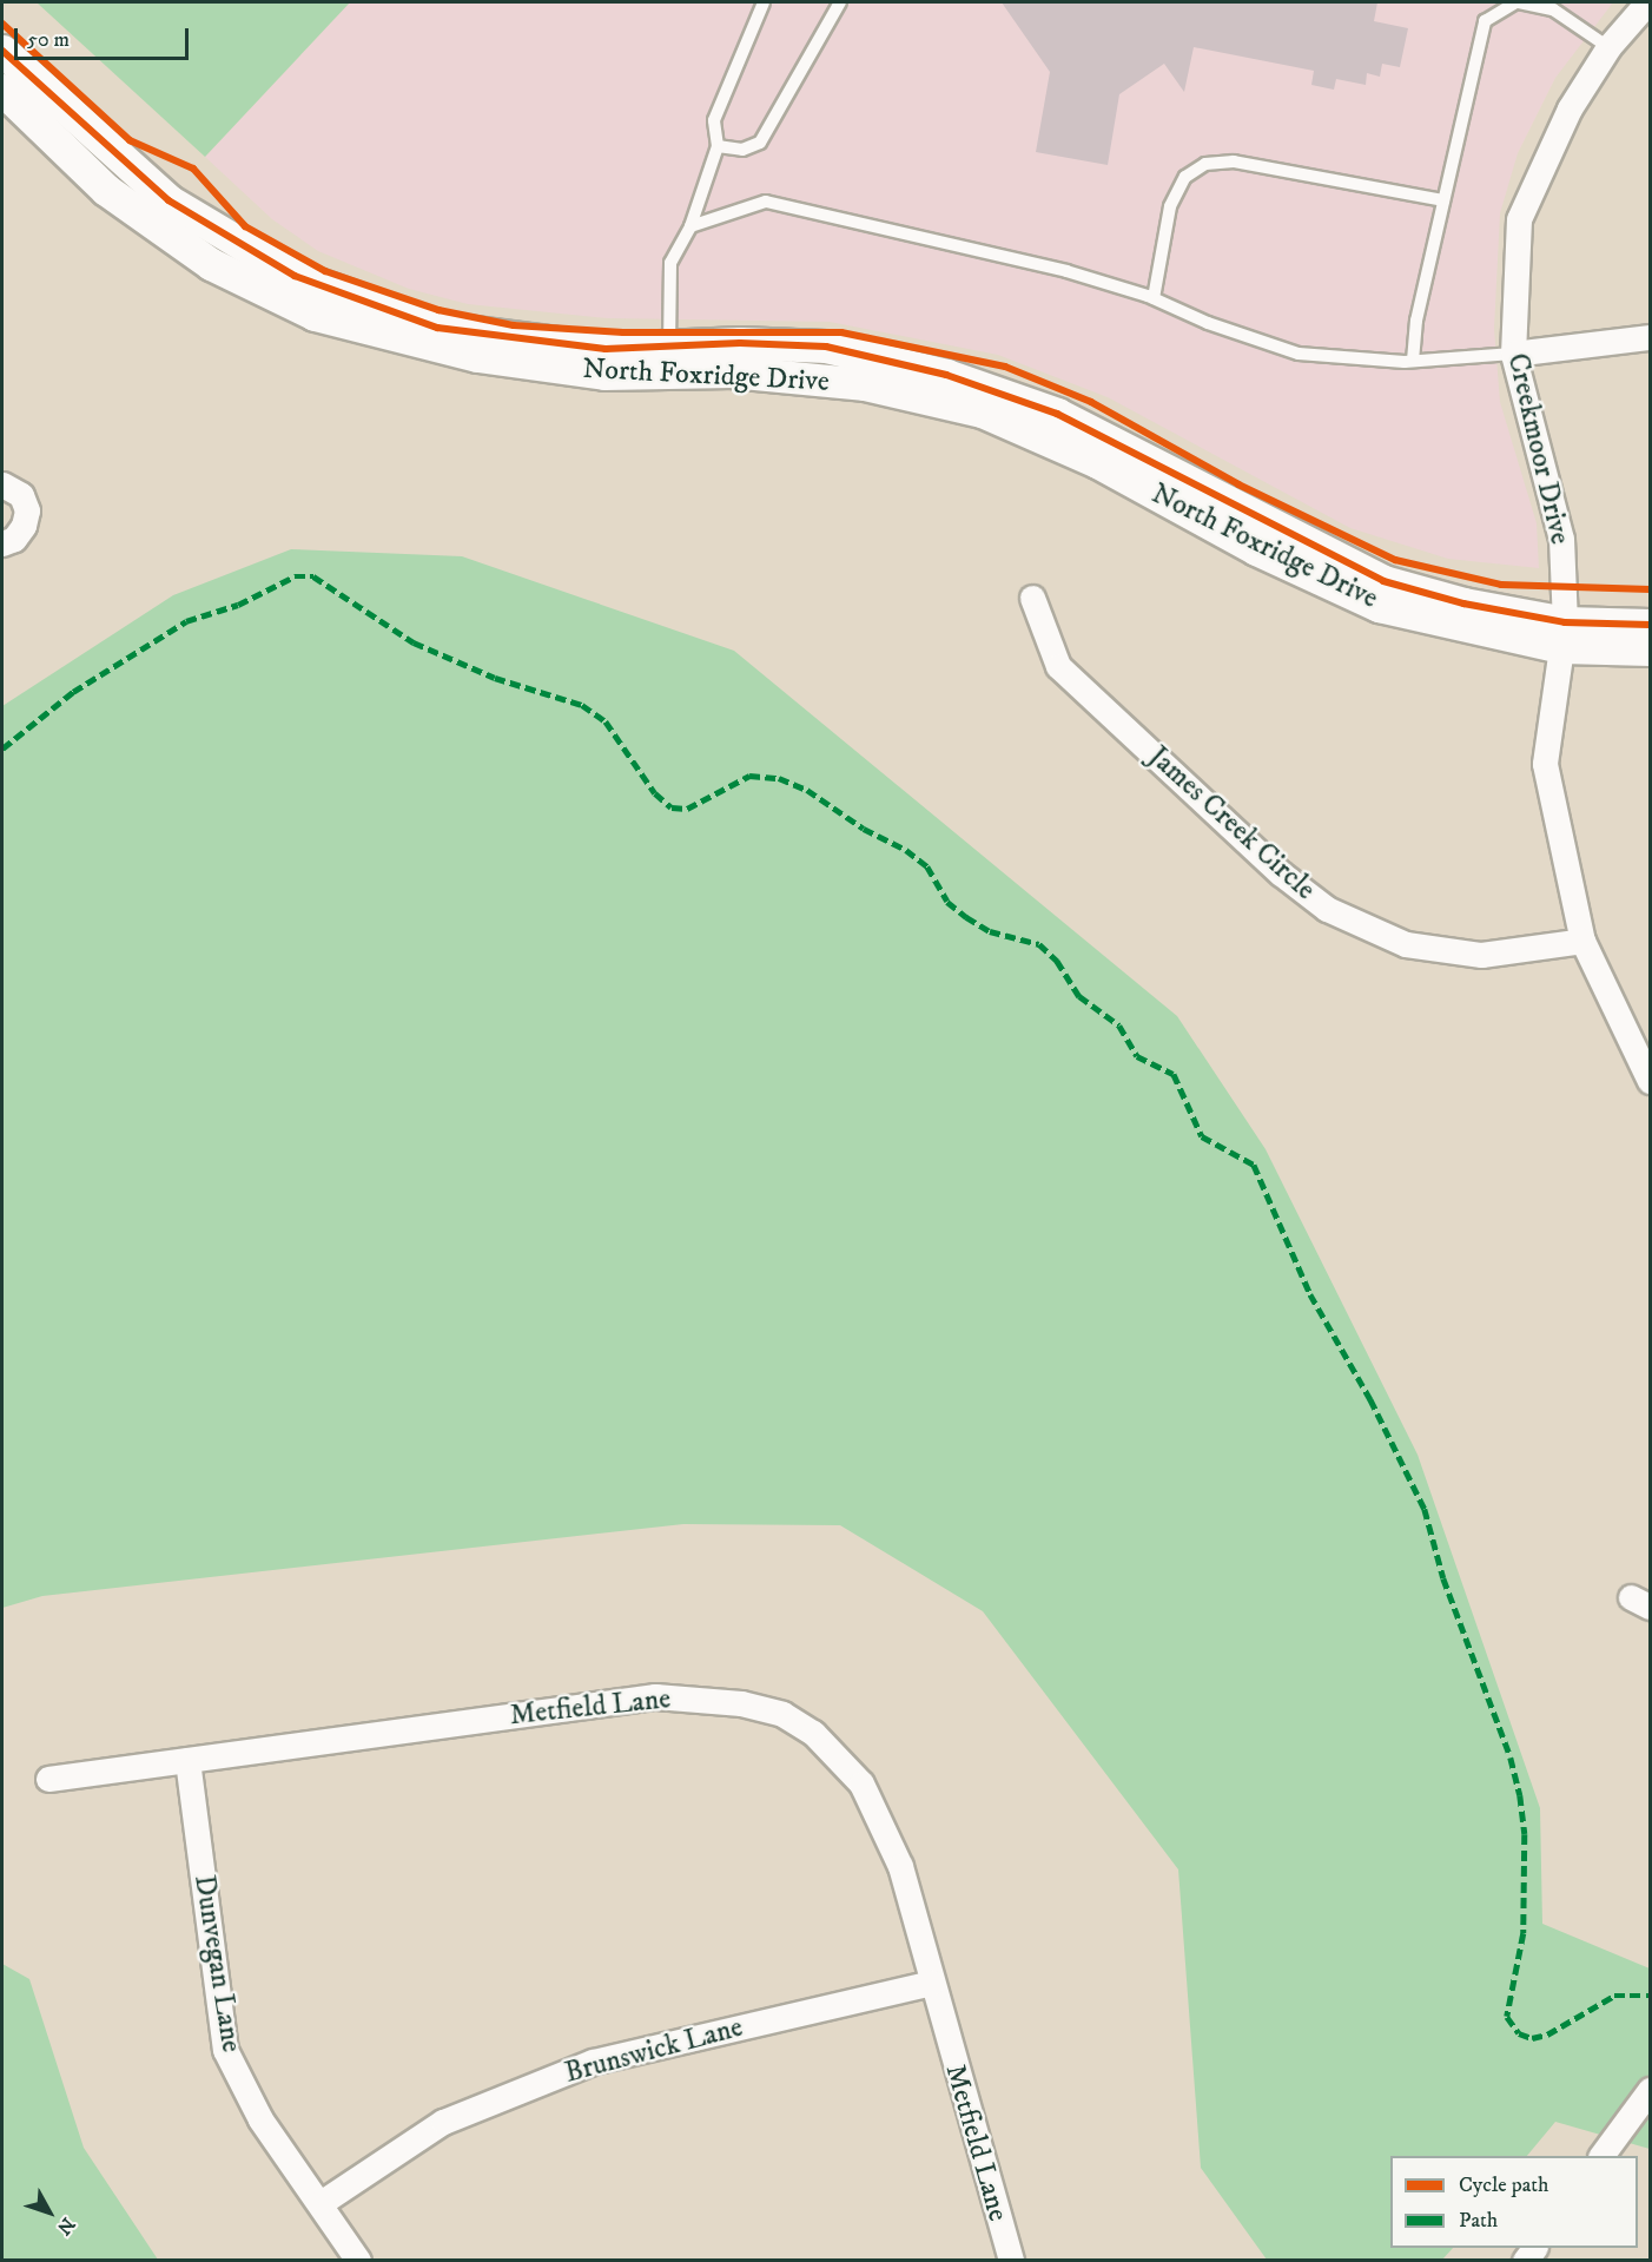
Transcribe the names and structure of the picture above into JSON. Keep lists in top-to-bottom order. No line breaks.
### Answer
{"streets":{"street":["North Foxridge Drive","Creekmoor Drive","James Creek Circle","Metfield Lane","Dunvegan Lane","Brunswick Lane"]},"crossings":[["North Foxridge Drive","Creekmoor Drive"],["Creekmoor Drive","James Creek Circle"],["Metfield Lane","Dunvegan Lane"],["Metfield Lane","Brunswick Lane"],["Dunvegan Lane","Brunswick Lane"]],"legend":["Cycle path","Path"],"scale_bar":"50 m","north":"bottom right"}
